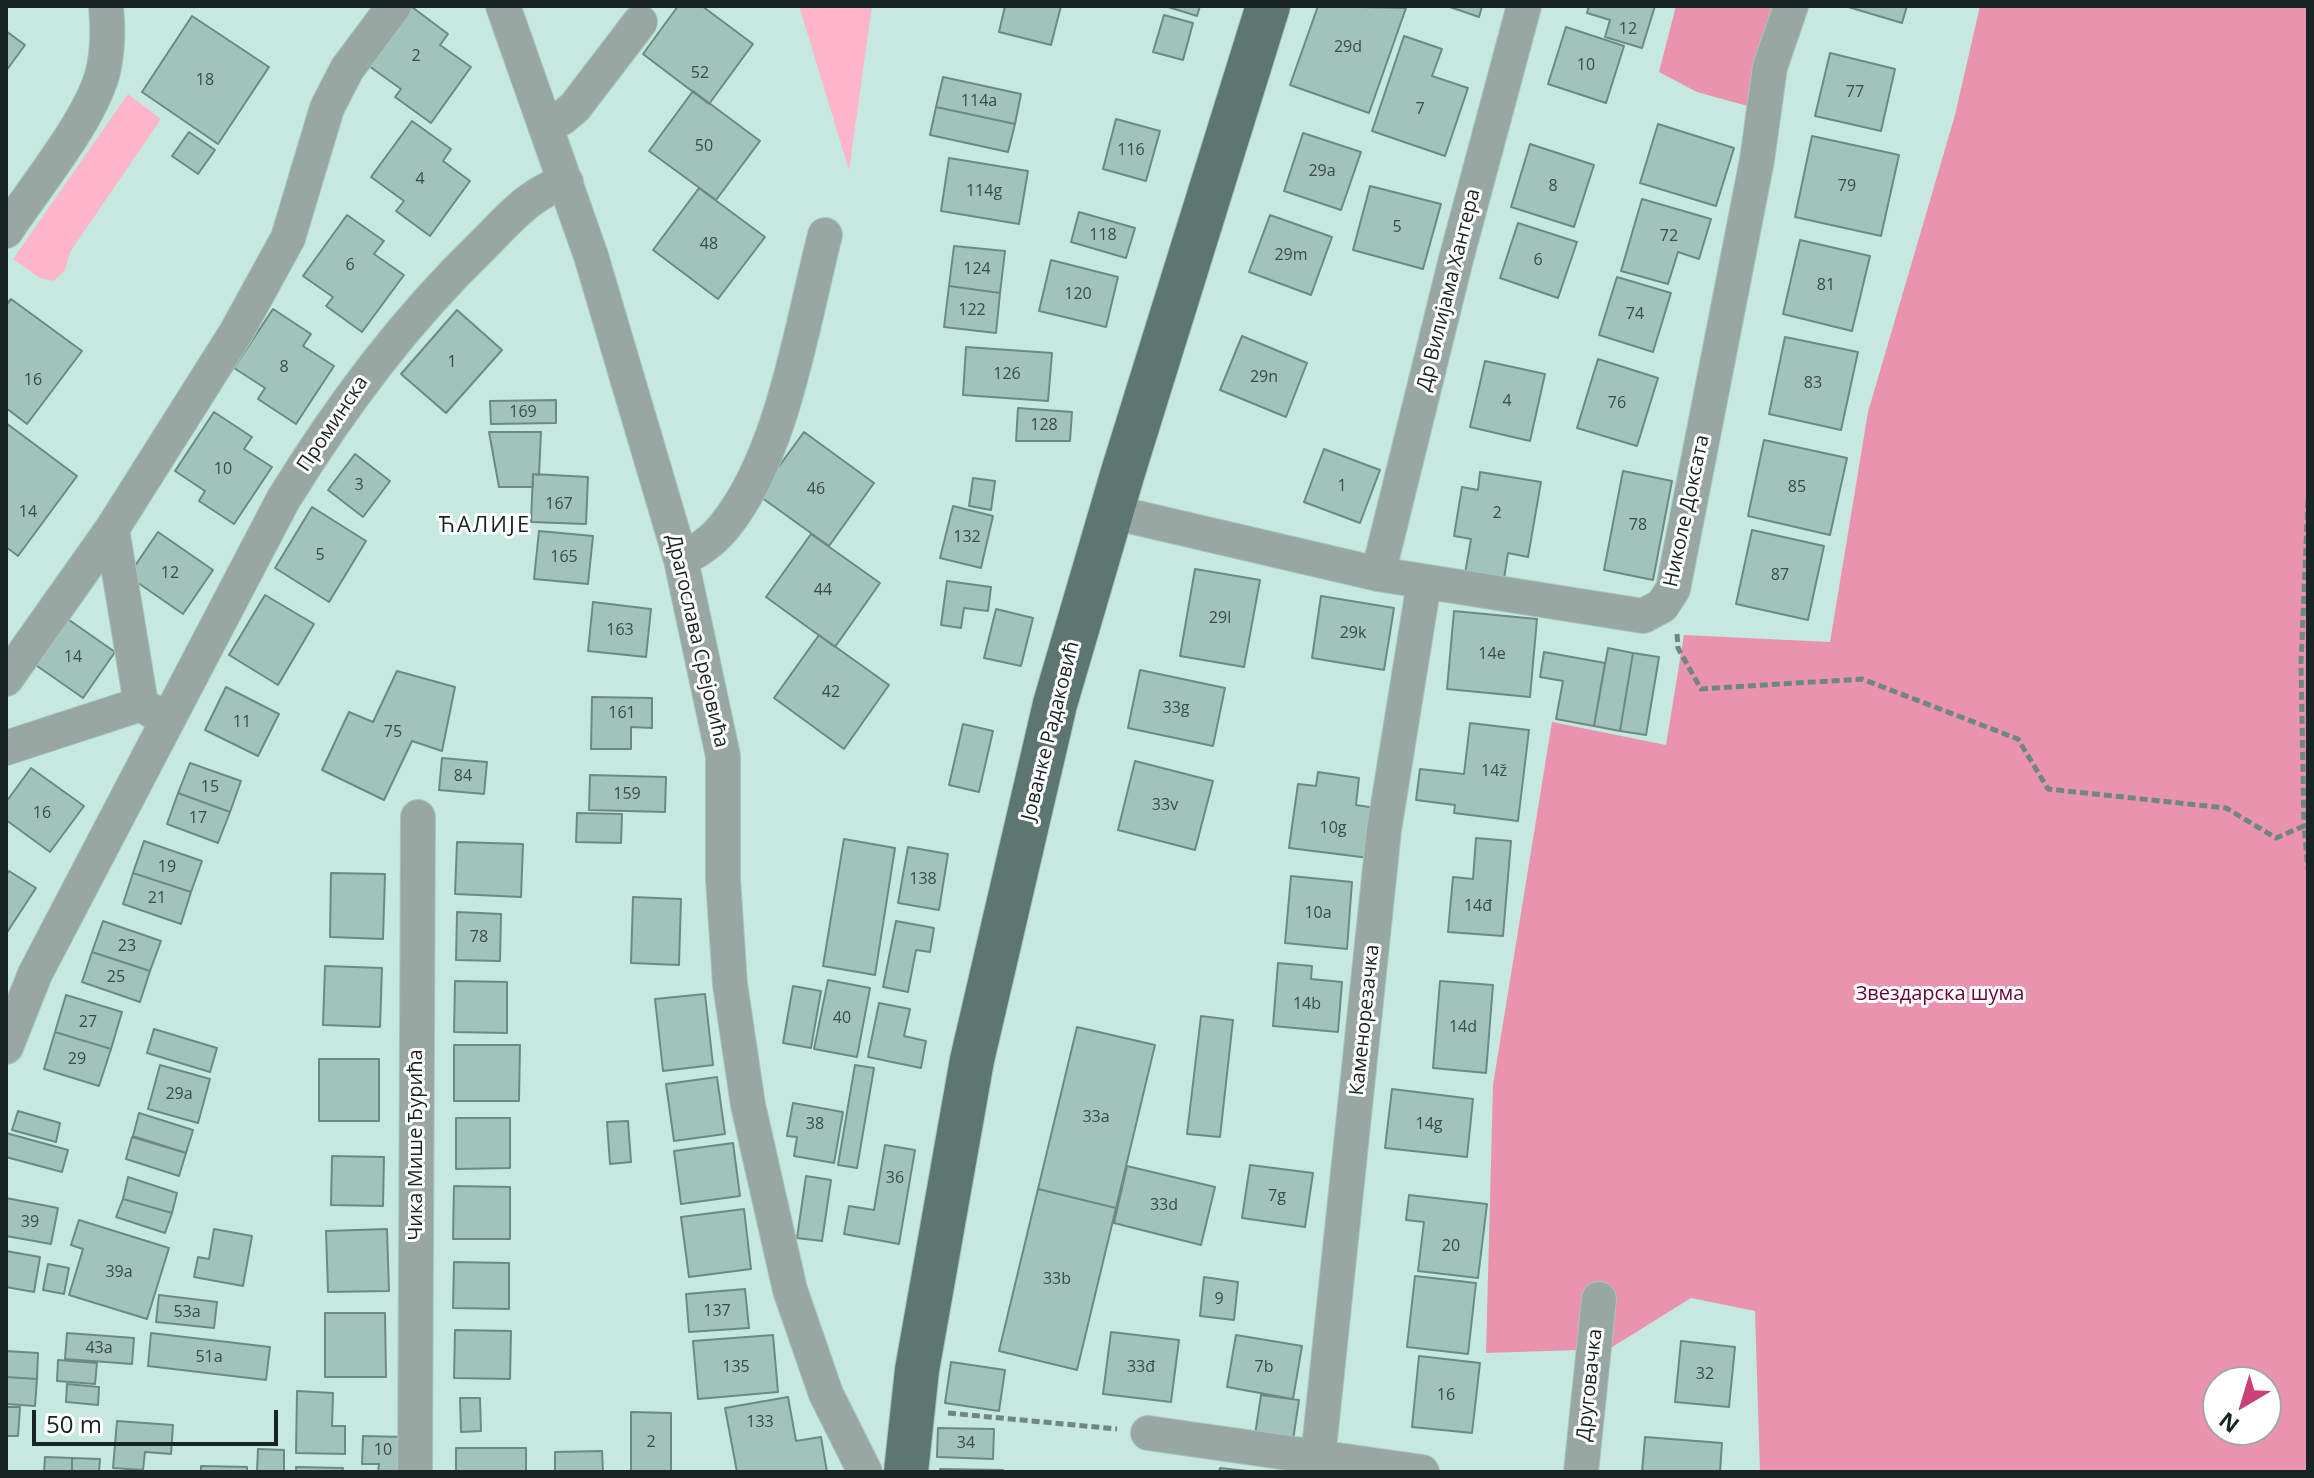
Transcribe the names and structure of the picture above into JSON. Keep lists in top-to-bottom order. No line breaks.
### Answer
{"streets":{"main road":["Јованке Радаковић"],"street":["Др Вилијама Хантера","Проминска","Николе Доксата","Драгослава Срејовића","Каменорезачка","Чика Мише Ђурића","Друговачка"]},"crossings":[["Др Вилијама Хантера","Николе Доксата"],["Проминска","Драгослава Срејовића"],["Николе Доксата","Јованке Радаковић"],["Николе Доксата","Каменорезачка"]],"districts":["ЋАЛИЈЕ"],"parks":["Звездарска шума"],"house_numbers":["12","29d","2","10","52","18","77","114a","7","50","116","29a","4","8","79","114g","5","118","72","48","29m","6","6","124","81","120","122","74","1","8","126","29n","16","83","4","76","169","128","10","3","1","85","46","167","14","2","78","132","5","165","12","87","44","29l","163","29k","14e","14","42","33g","161","11","75","14ž","84","15","159","33v","16","17","10g","19","138","21","14đ","10a","78","23","25","14b","40","27","14d","29","29a","33a","38","14g","36","7g","33d","39","20","39a","33b","9","137","53a","43a","51a","135","33đ","7b","32","16","133","2","34","10"],"scale_bar":"50 m","north":"bottom left"}
